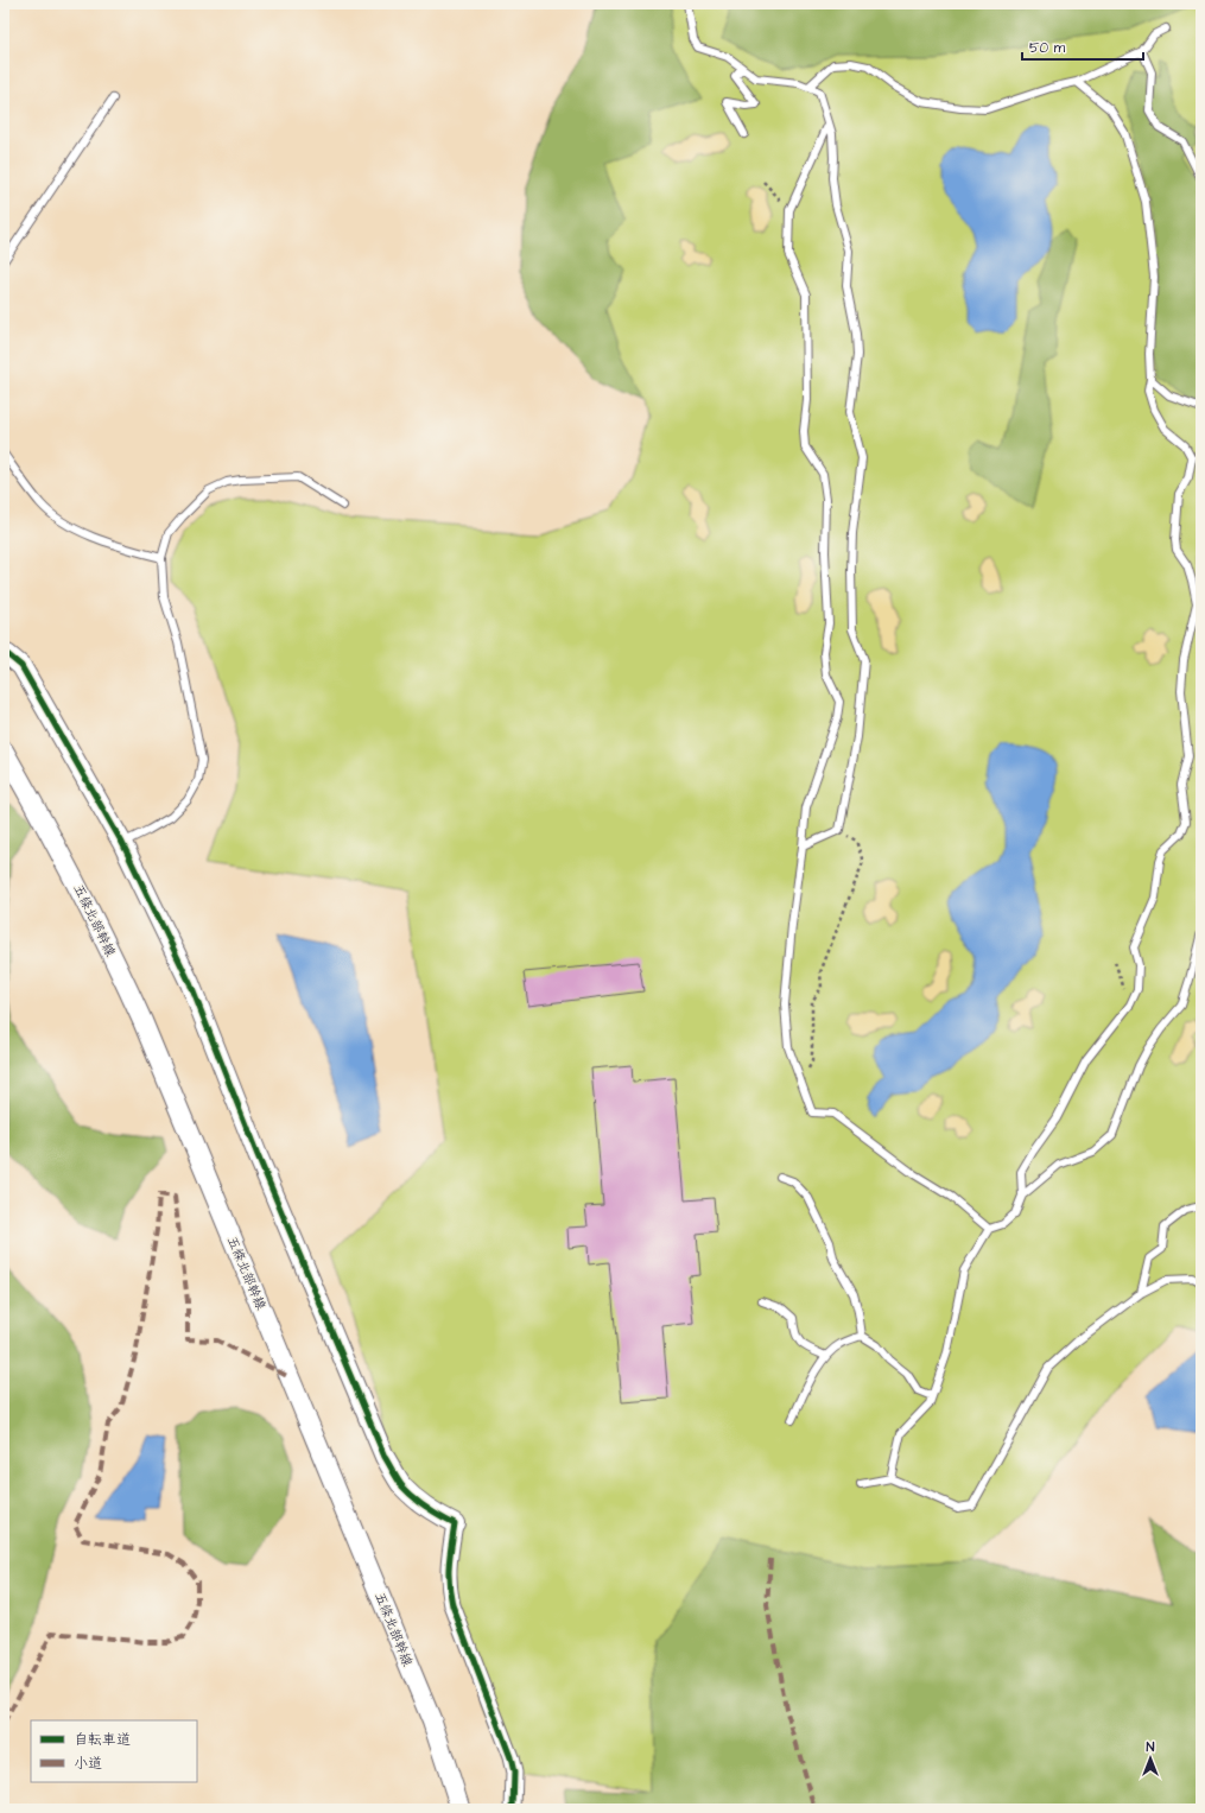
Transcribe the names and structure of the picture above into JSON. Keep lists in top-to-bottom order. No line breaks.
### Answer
{"streets":{"street":["五條北部幹線"]},"legend":["自転車道","小道"],"scale_bar":"50 m","north":"top"}
